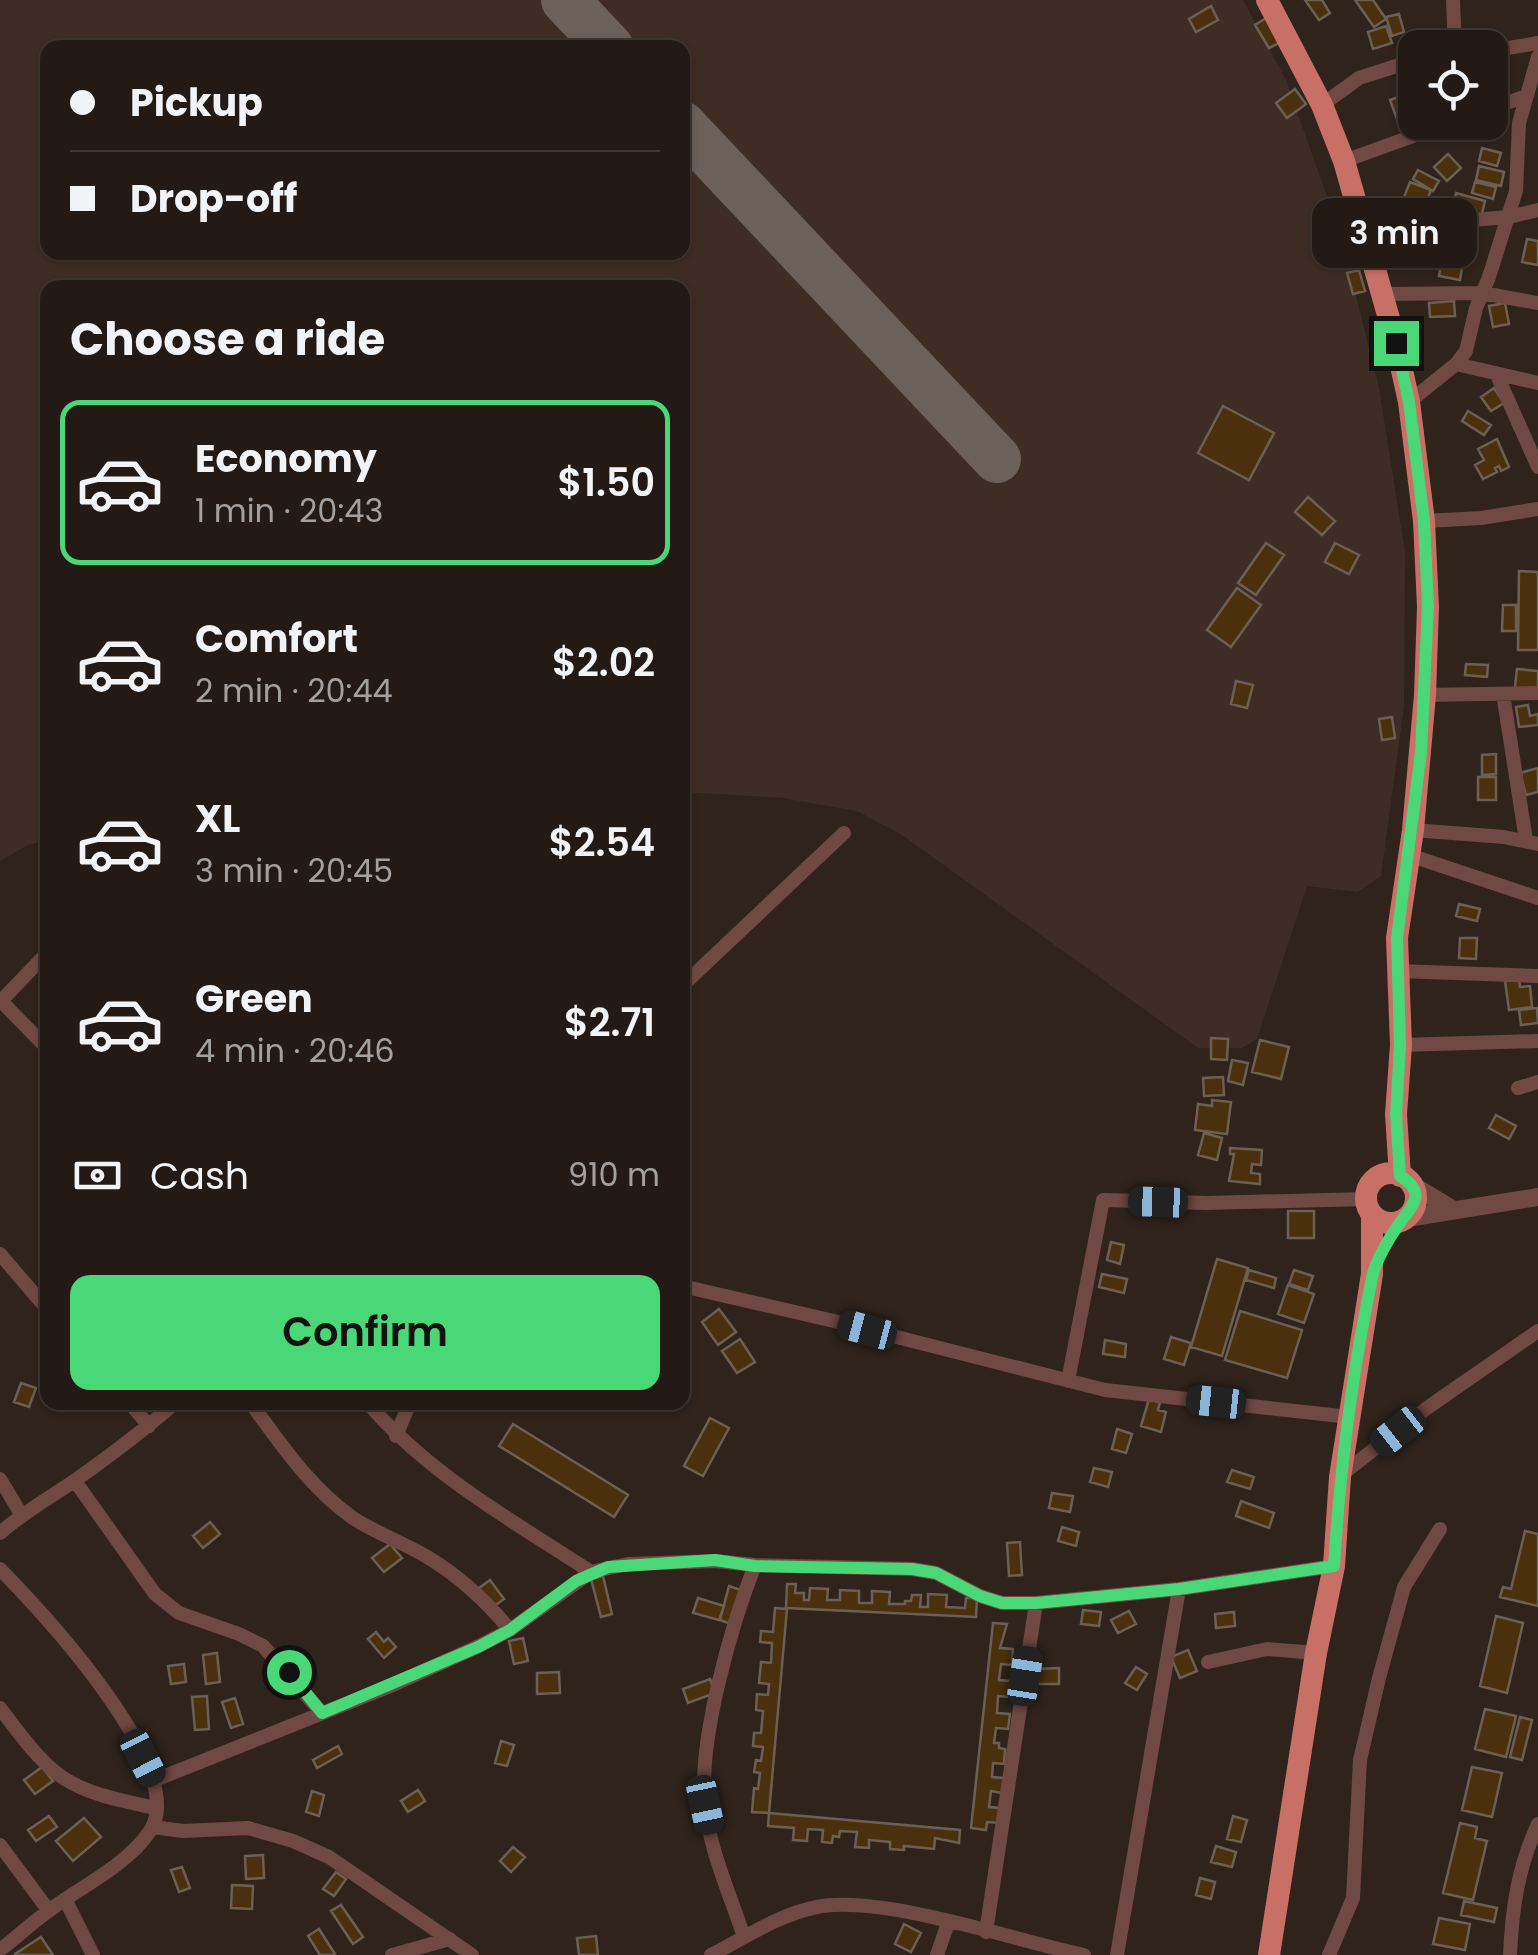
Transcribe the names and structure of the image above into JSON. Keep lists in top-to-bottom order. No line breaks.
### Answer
{"page":{"banner":["Pickup","Drop-off"],"bubble":"3 min","heading":"Choose a ride","list":[{"name":"Economy","note":"1 min · 20:43","value":"$1.50"},{"name":"Comfort","note":"2 min · 20:44","value":"$2.02"},{"name":"XL","note":"3 min · 20:45","value":"$2.54"},{"name":"Green","note":"4 min · 20:46","value":"$2.71"}],"pay":["Cash","910 m"],"buttons":"Confirm"}}
